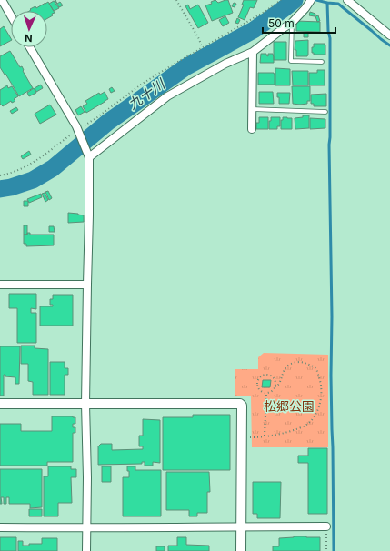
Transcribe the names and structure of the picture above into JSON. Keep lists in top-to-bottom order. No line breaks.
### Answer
{"water":["九十川"],"parks":["松郷公園"],"scale_bar":"50 m","north":"bottom"}
